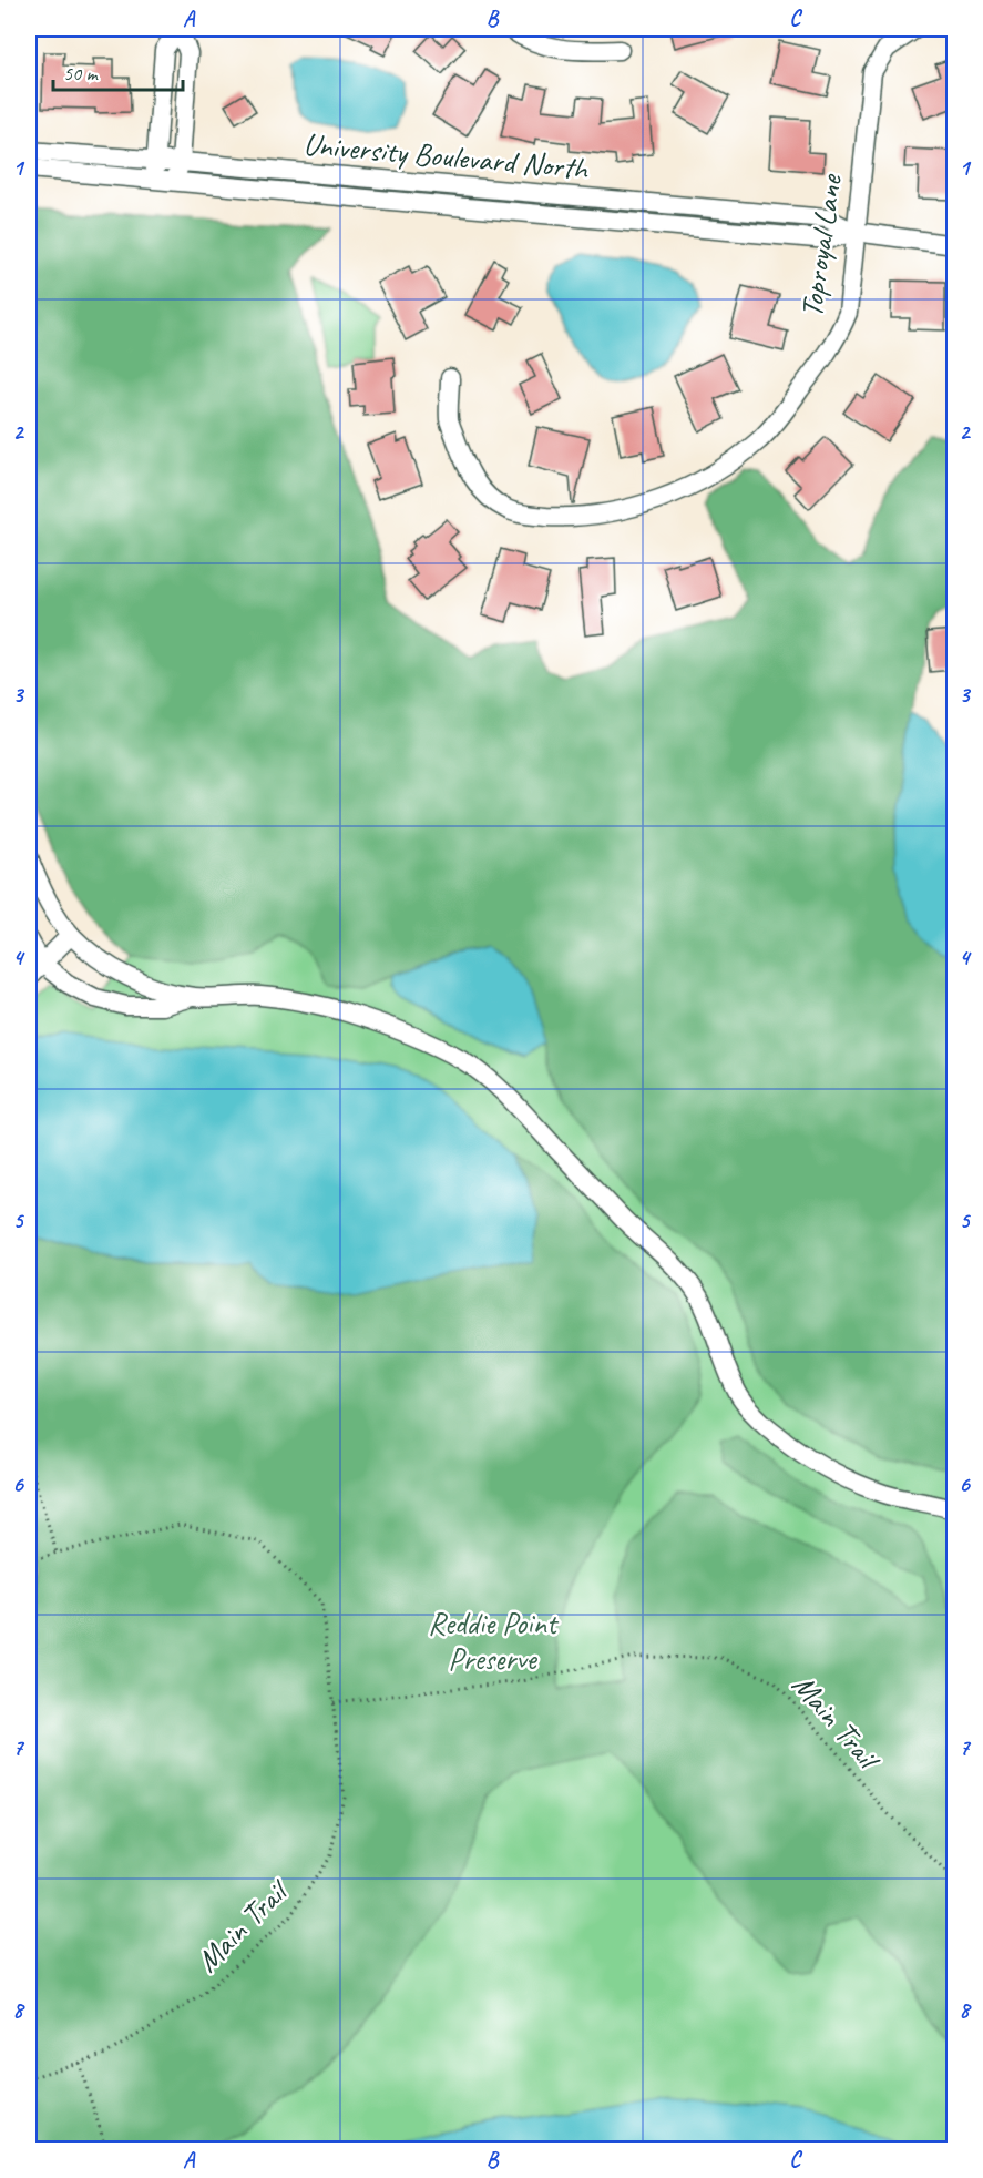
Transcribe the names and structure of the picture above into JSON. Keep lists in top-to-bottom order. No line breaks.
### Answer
{"streets":{"street":["University Boulevard North","Toproyal Lane"],"path":["Main Trail"]},"crossings":[["University Boulevard North","Toproyal Lane"]],"parks":["Reddie Point Preserve"],"scale_bar":"50 m","grid":{"columns":["A","B","C"],"rows":["1","2","3","4","5","6","7","8"]}}
